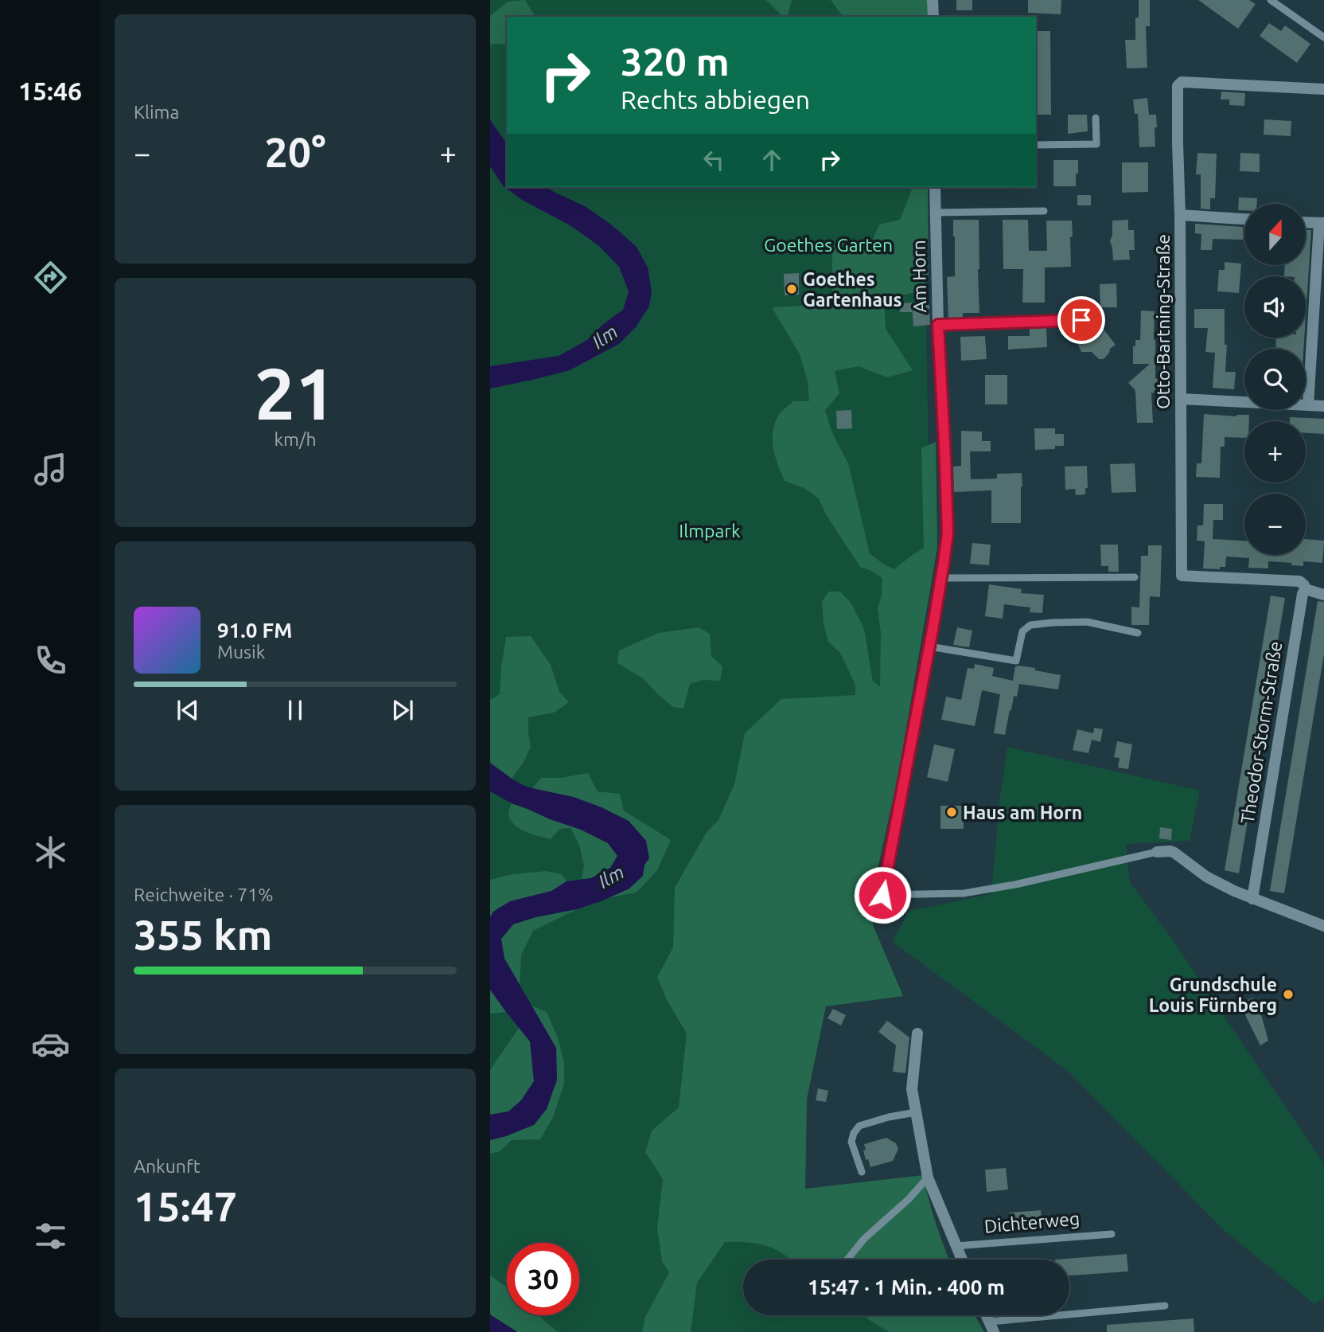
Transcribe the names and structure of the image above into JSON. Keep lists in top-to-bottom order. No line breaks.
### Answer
{"streets":{"street":["Am Horn","Otto-Bartning-Straße","Theodor-Storm-Straße"],"lane":["Dichterweg"]},"crossings":[["Otto-Bartning-Straße","Theodor-Storm-Straße"]],"water":["Ilm"],"parks":["Goethes Garten","Ilmpark"],"places":["Goethes Gartenhaus","Haus am Horn","Grundschule Louis Fürnberg"],"north":"top","page":{"tabs":"15:46","tile":["Klima",["21","km/h"],["Reichweite · 71%","355 km"],["Ankunft","15:47"]],"turn":["320 m","Rechts abbiegen"],"heat":["−","20°","+"],"map_buttons":["+","−"],"song":["91.0 FM","Musik"],"limit":"30","trip":"15:47 · 1 Min. · 400 m"}}
